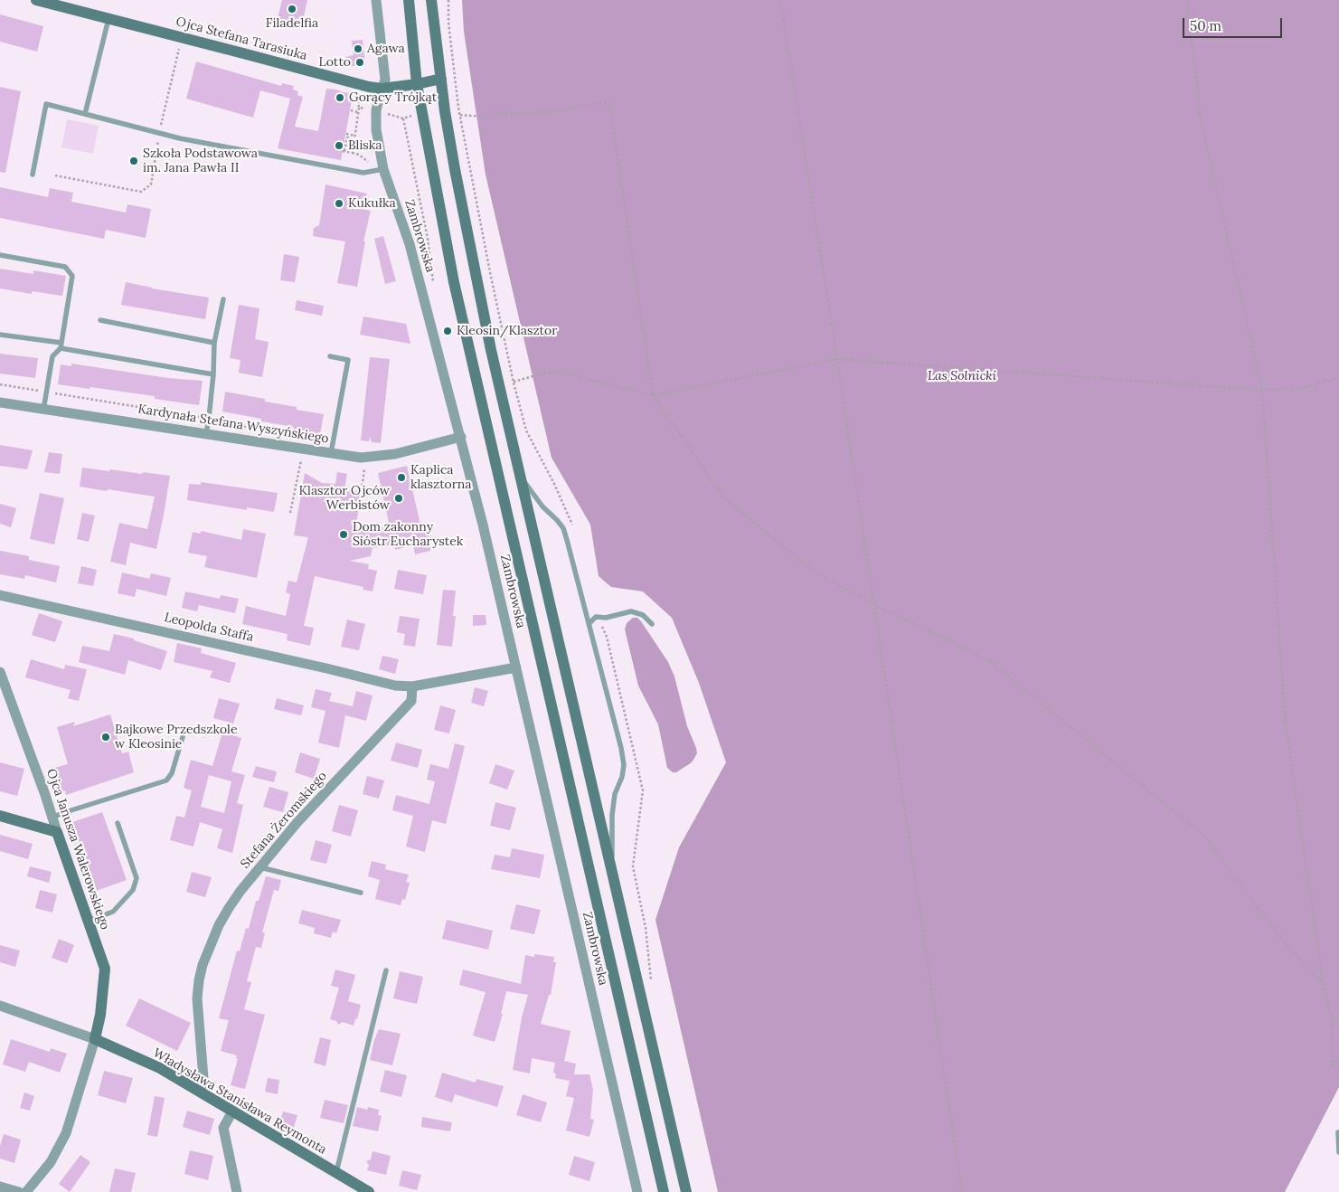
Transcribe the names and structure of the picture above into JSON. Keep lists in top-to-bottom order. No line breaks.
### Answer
{"streets":{"main road":["Ojca Stefana Tarasiuka","Zambrowska","Ojca Janusza Walerowskiego","Władysława Stanisława Reymonta"],"street":["Kardynała Stefana Wyszyńskiego","Leopolda Staffa","Stefana Żeromskiego"]},"crossings":[["Ojca Stefana Tarasiuka","Zambrowska"],["Zambrowska","Kardynała Stefana Wyszyńskiego"],["Leopolda Staffa","Stefana Żeromskiego"],["Stefana Żeromskiego","Władysława Stanisława Reymonta"],["Ojca Janusza Walerowskiego","Władysława Stanisława Reymonta"]],"parks":["Las Solnicki"],"places":["Filadelfia","Agawa","Lotto","Gorący Trójkąt","Bliska","Szkoła Podstawowa im. Jana Pawła II","Kukułka","Kleosin/Klasztor","Kaplica klasztorna","Klasztor Ojców Werbistów","Dom zakonny Sióstr Eucharystek","Bajkowe Przedszkole w Kleosinie"],"scale_bar":"50 m"}
